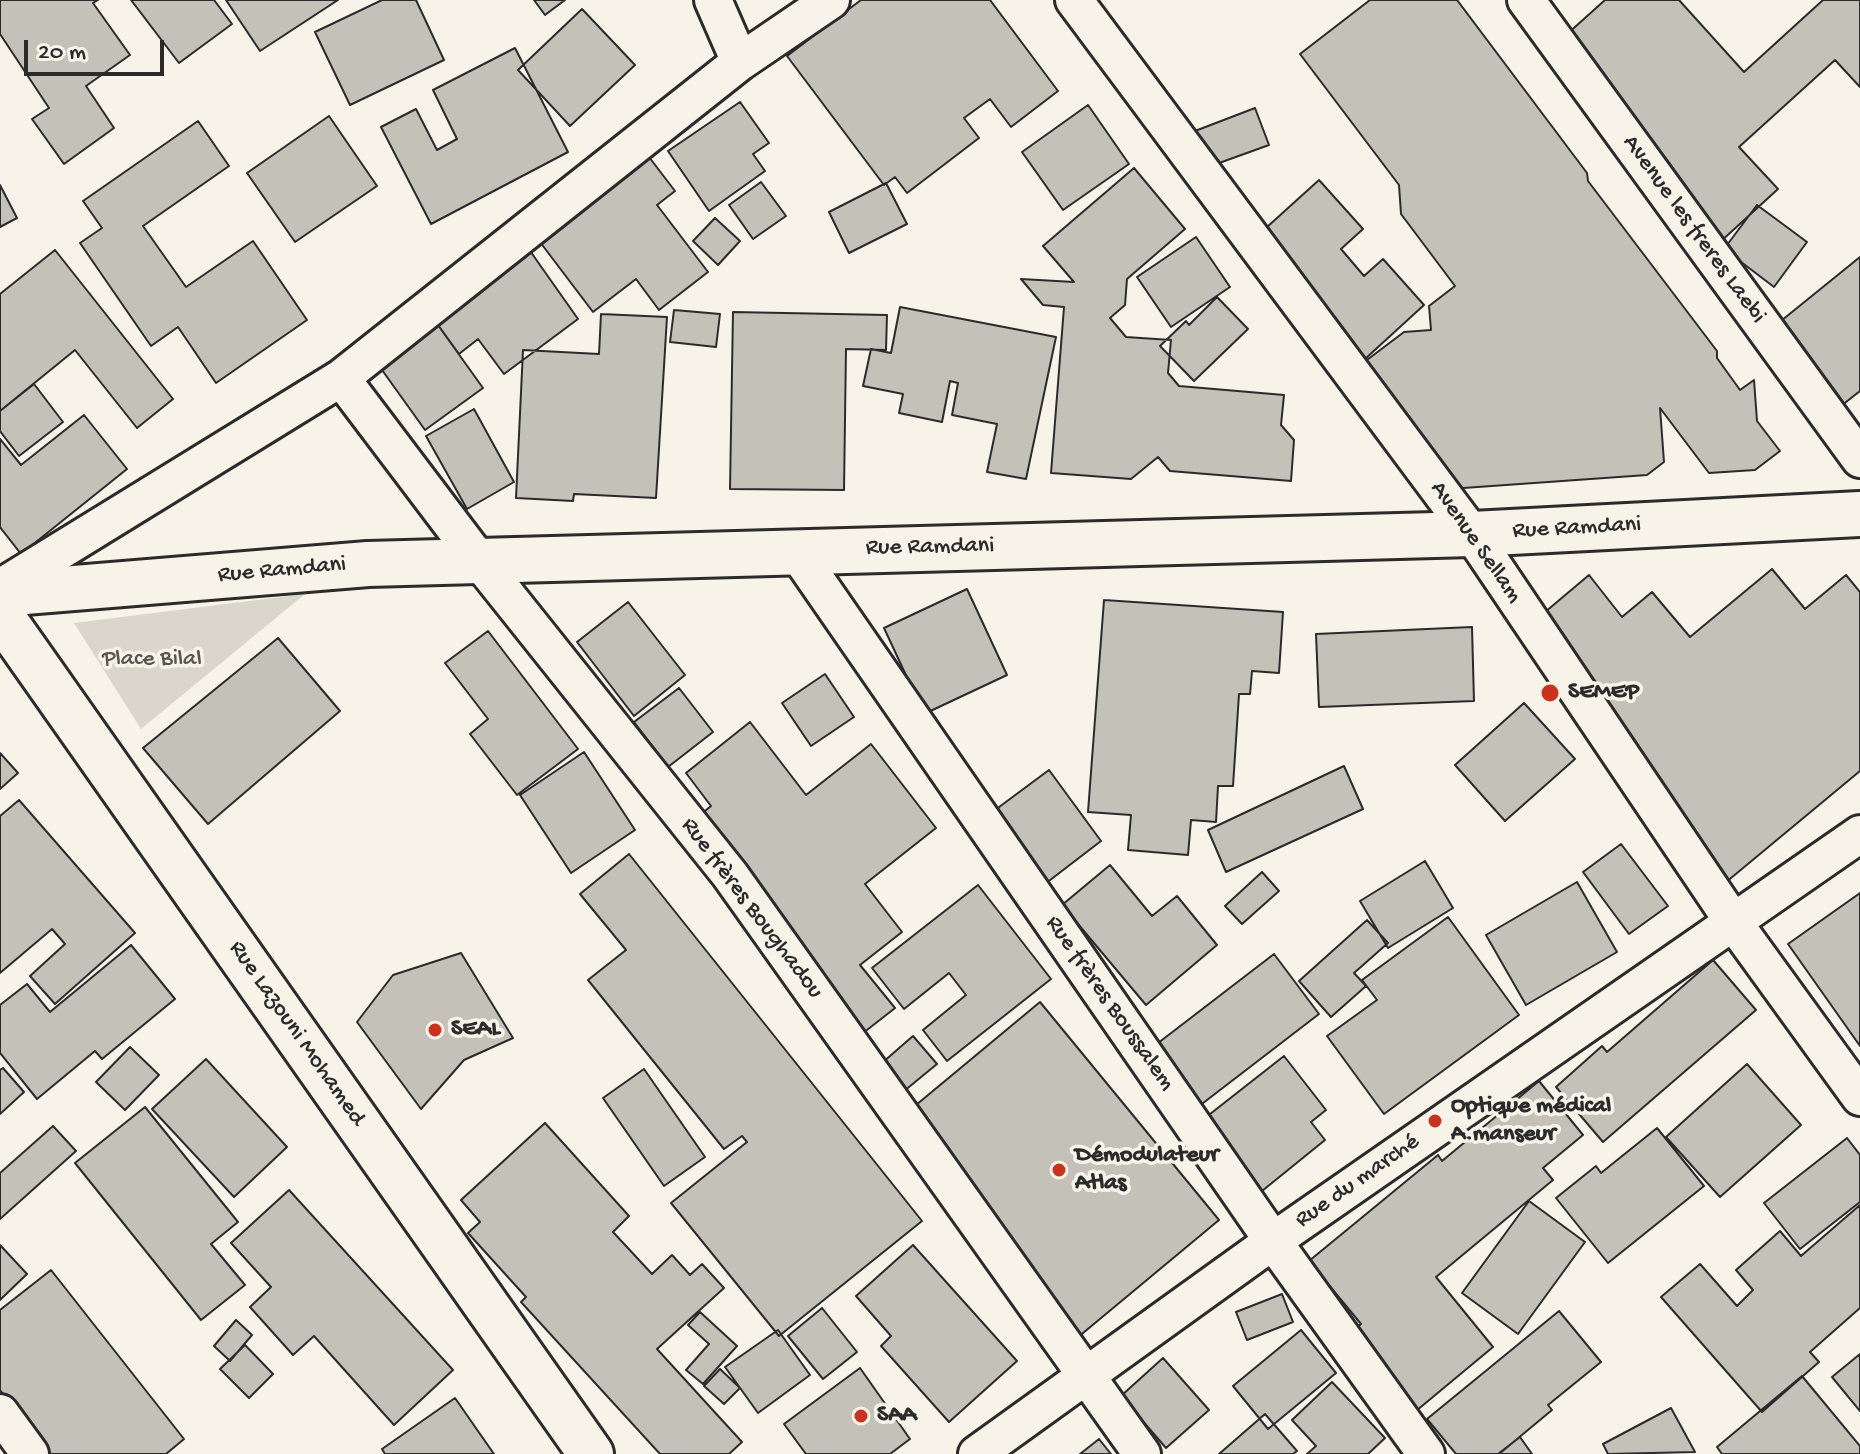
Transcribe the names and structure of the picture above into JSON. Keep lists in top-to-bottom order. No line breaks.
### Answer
{"streets":{"main road":["Rue Ramdani","Rue Lazouni Mohamed"],"street":["Avenue les freres Laebi","Avenue Sellam","Rue frères Boughadou","Rue frères Boussalem","Rue du marché"]},"crossings":[["Rue Ramdani","Avenue Sellam"],["Rue Ramdani","Rue frères Boughadou"],["Rue Ramdani","Rue frères Boussalem"],["Avenue Sellam","Rue du marché"],["Rue frères Boughadou","Rue du marché"],["Rue frères Boussalem","Rue du marché"]],"parks":["Place Bilal"],"places":["SEMEP","SEAL","Optique médical A.manseur","Démodulateur Atlas","SAA"],"scale_bar":"20 m"}
